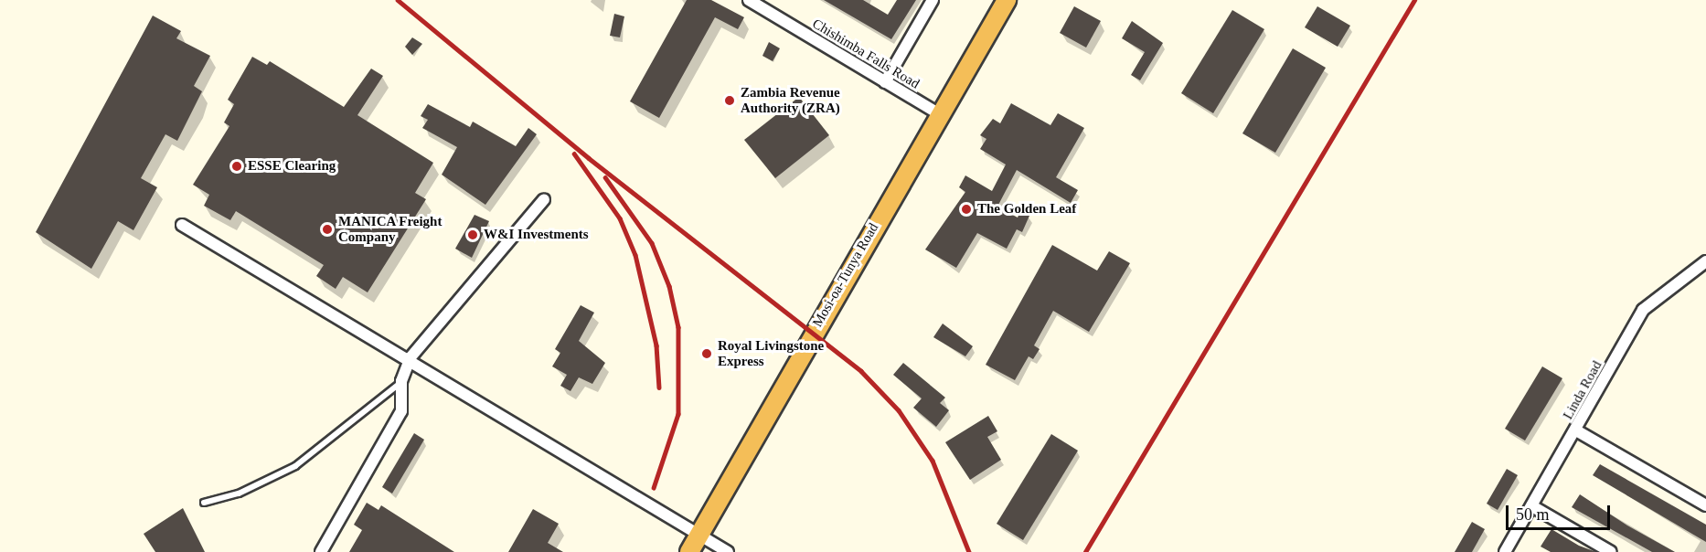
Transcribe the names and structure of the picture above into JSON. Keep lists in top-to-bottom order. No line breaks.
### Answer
{"streets":{"highway":["Mosi-oa-Tunya Road"],"street":["Chishimba Falls Road","Linda Road"]},"crossings":[["Chishimba Falls Road","Mosi-oa-Tunya Road"]],"places":["Zambia Revenue Authority (ZRA)","ESSE Clearing","The Golden Leaf","MANICA Freight Company","W&I Investments","Royal Livingstone Express"],"scale_bar":"50 m"}
